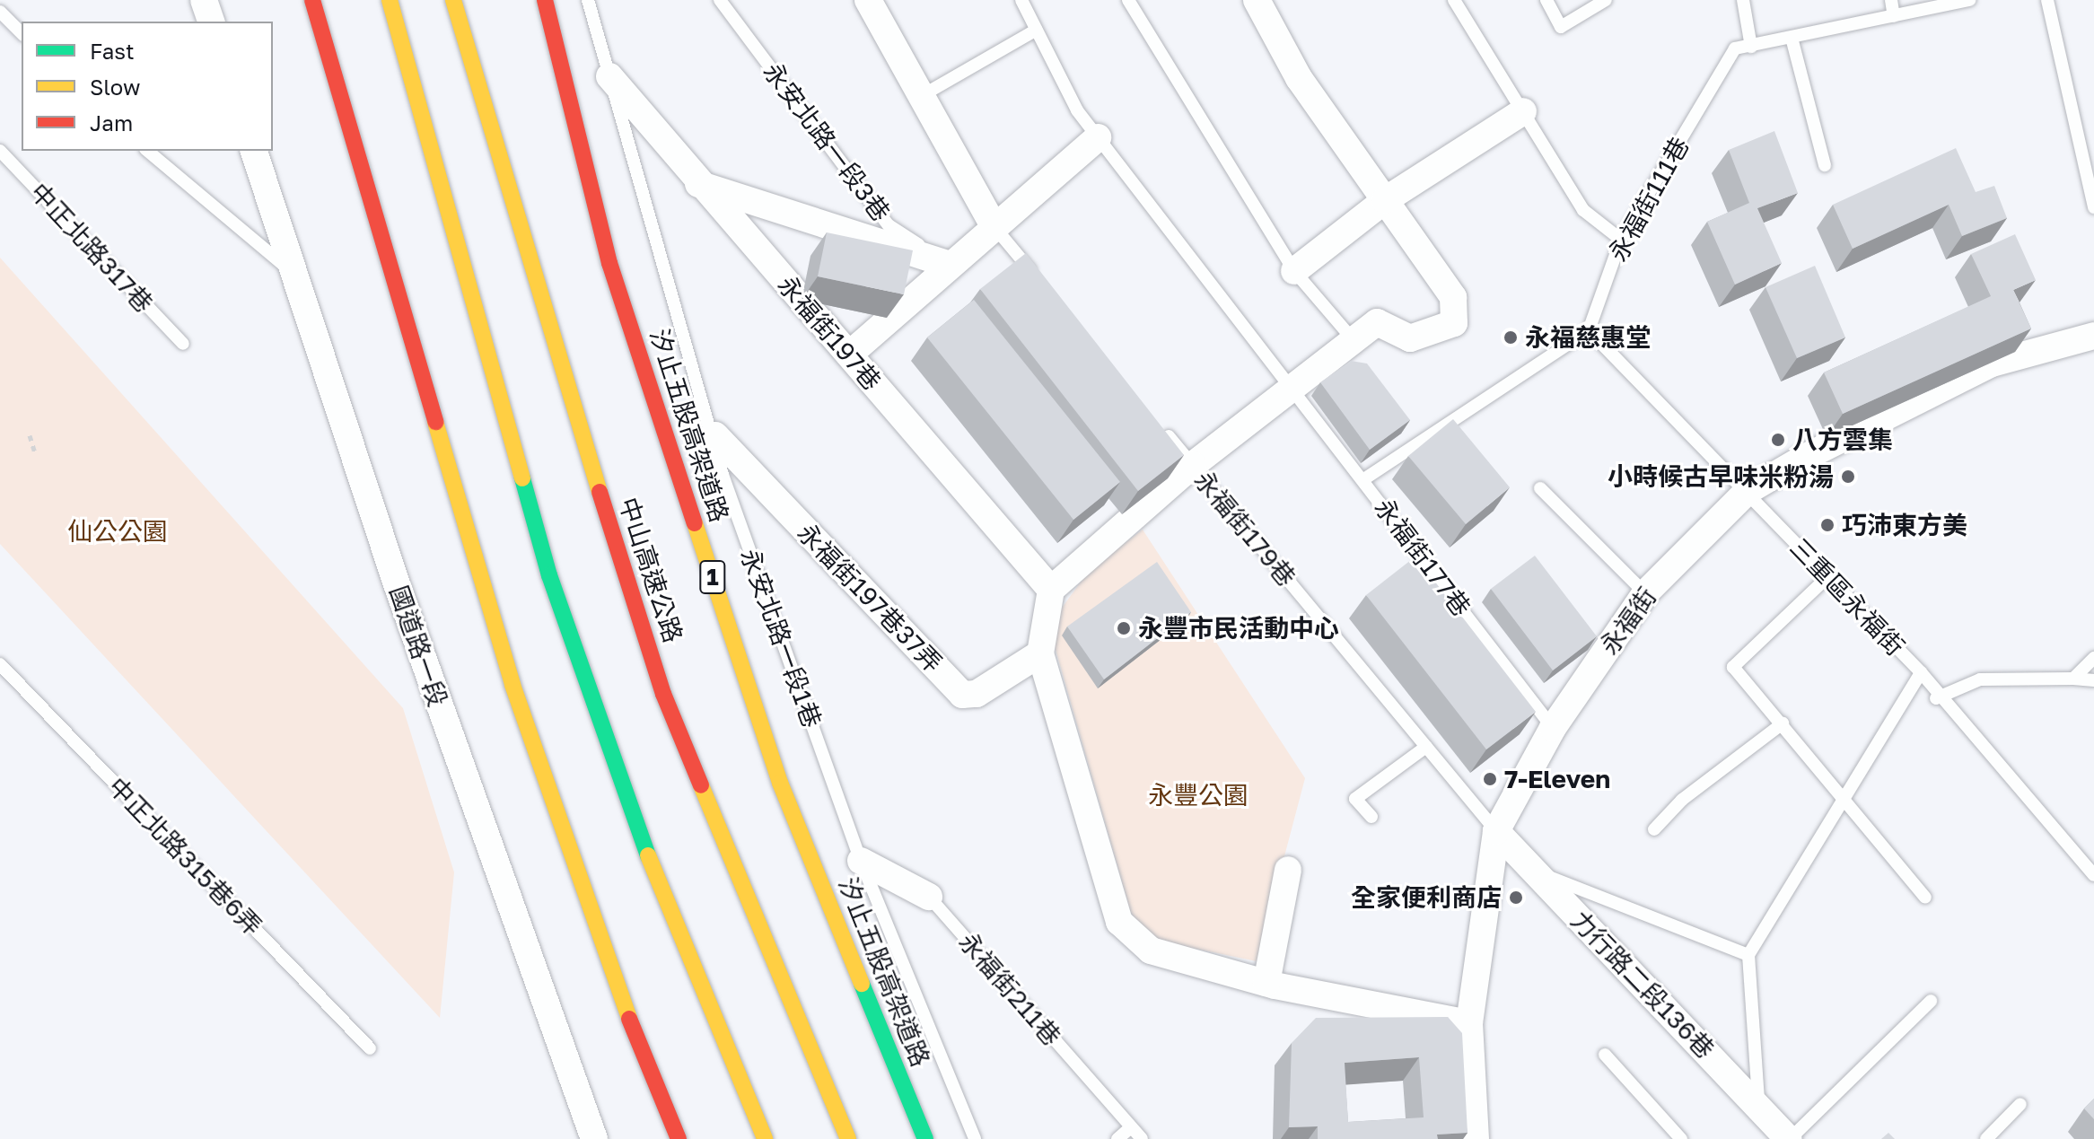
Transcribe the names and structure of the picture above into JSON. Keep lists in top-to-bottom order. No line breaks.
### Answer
{"streets":{"highway":["汐止五股高架道路","中山高速公路","1"],"street":["永福街197巷","永福街197巷37弄","永福街","國道路一段","力行路二段136巷","永福街211巷"],"lane":["永安北路一段3巷","永福街111巷","中正北路317巷","永福街179巷","永福街177巷","三重區永福街","永安北路一段1巷","中正北路315巷6弄"]},"crossings":[["永福街111巷","三重區永福街"],["永福街197巷","永安北路一段1巷"],["永福街179巷","永福街"],["永福街179巷","力行路二段136巷"],["永福街177巷","永福街"],["三重區永福街","永福街"],["永福街197巷37弄","永安北路一段1巷"],["永福街","力行路二段136巷"],["永安北路一段1巷","永福街211巷"]],"parks":["仙公公園","永豐公園"],"places":["永福慈惠堂","八方雲集","小時候古早味米粉湯","巧沛東方美","永豐市民活動中心","7-Eleven","全家便利商店"],"legend":["Fast","Slow","Jam"]}
